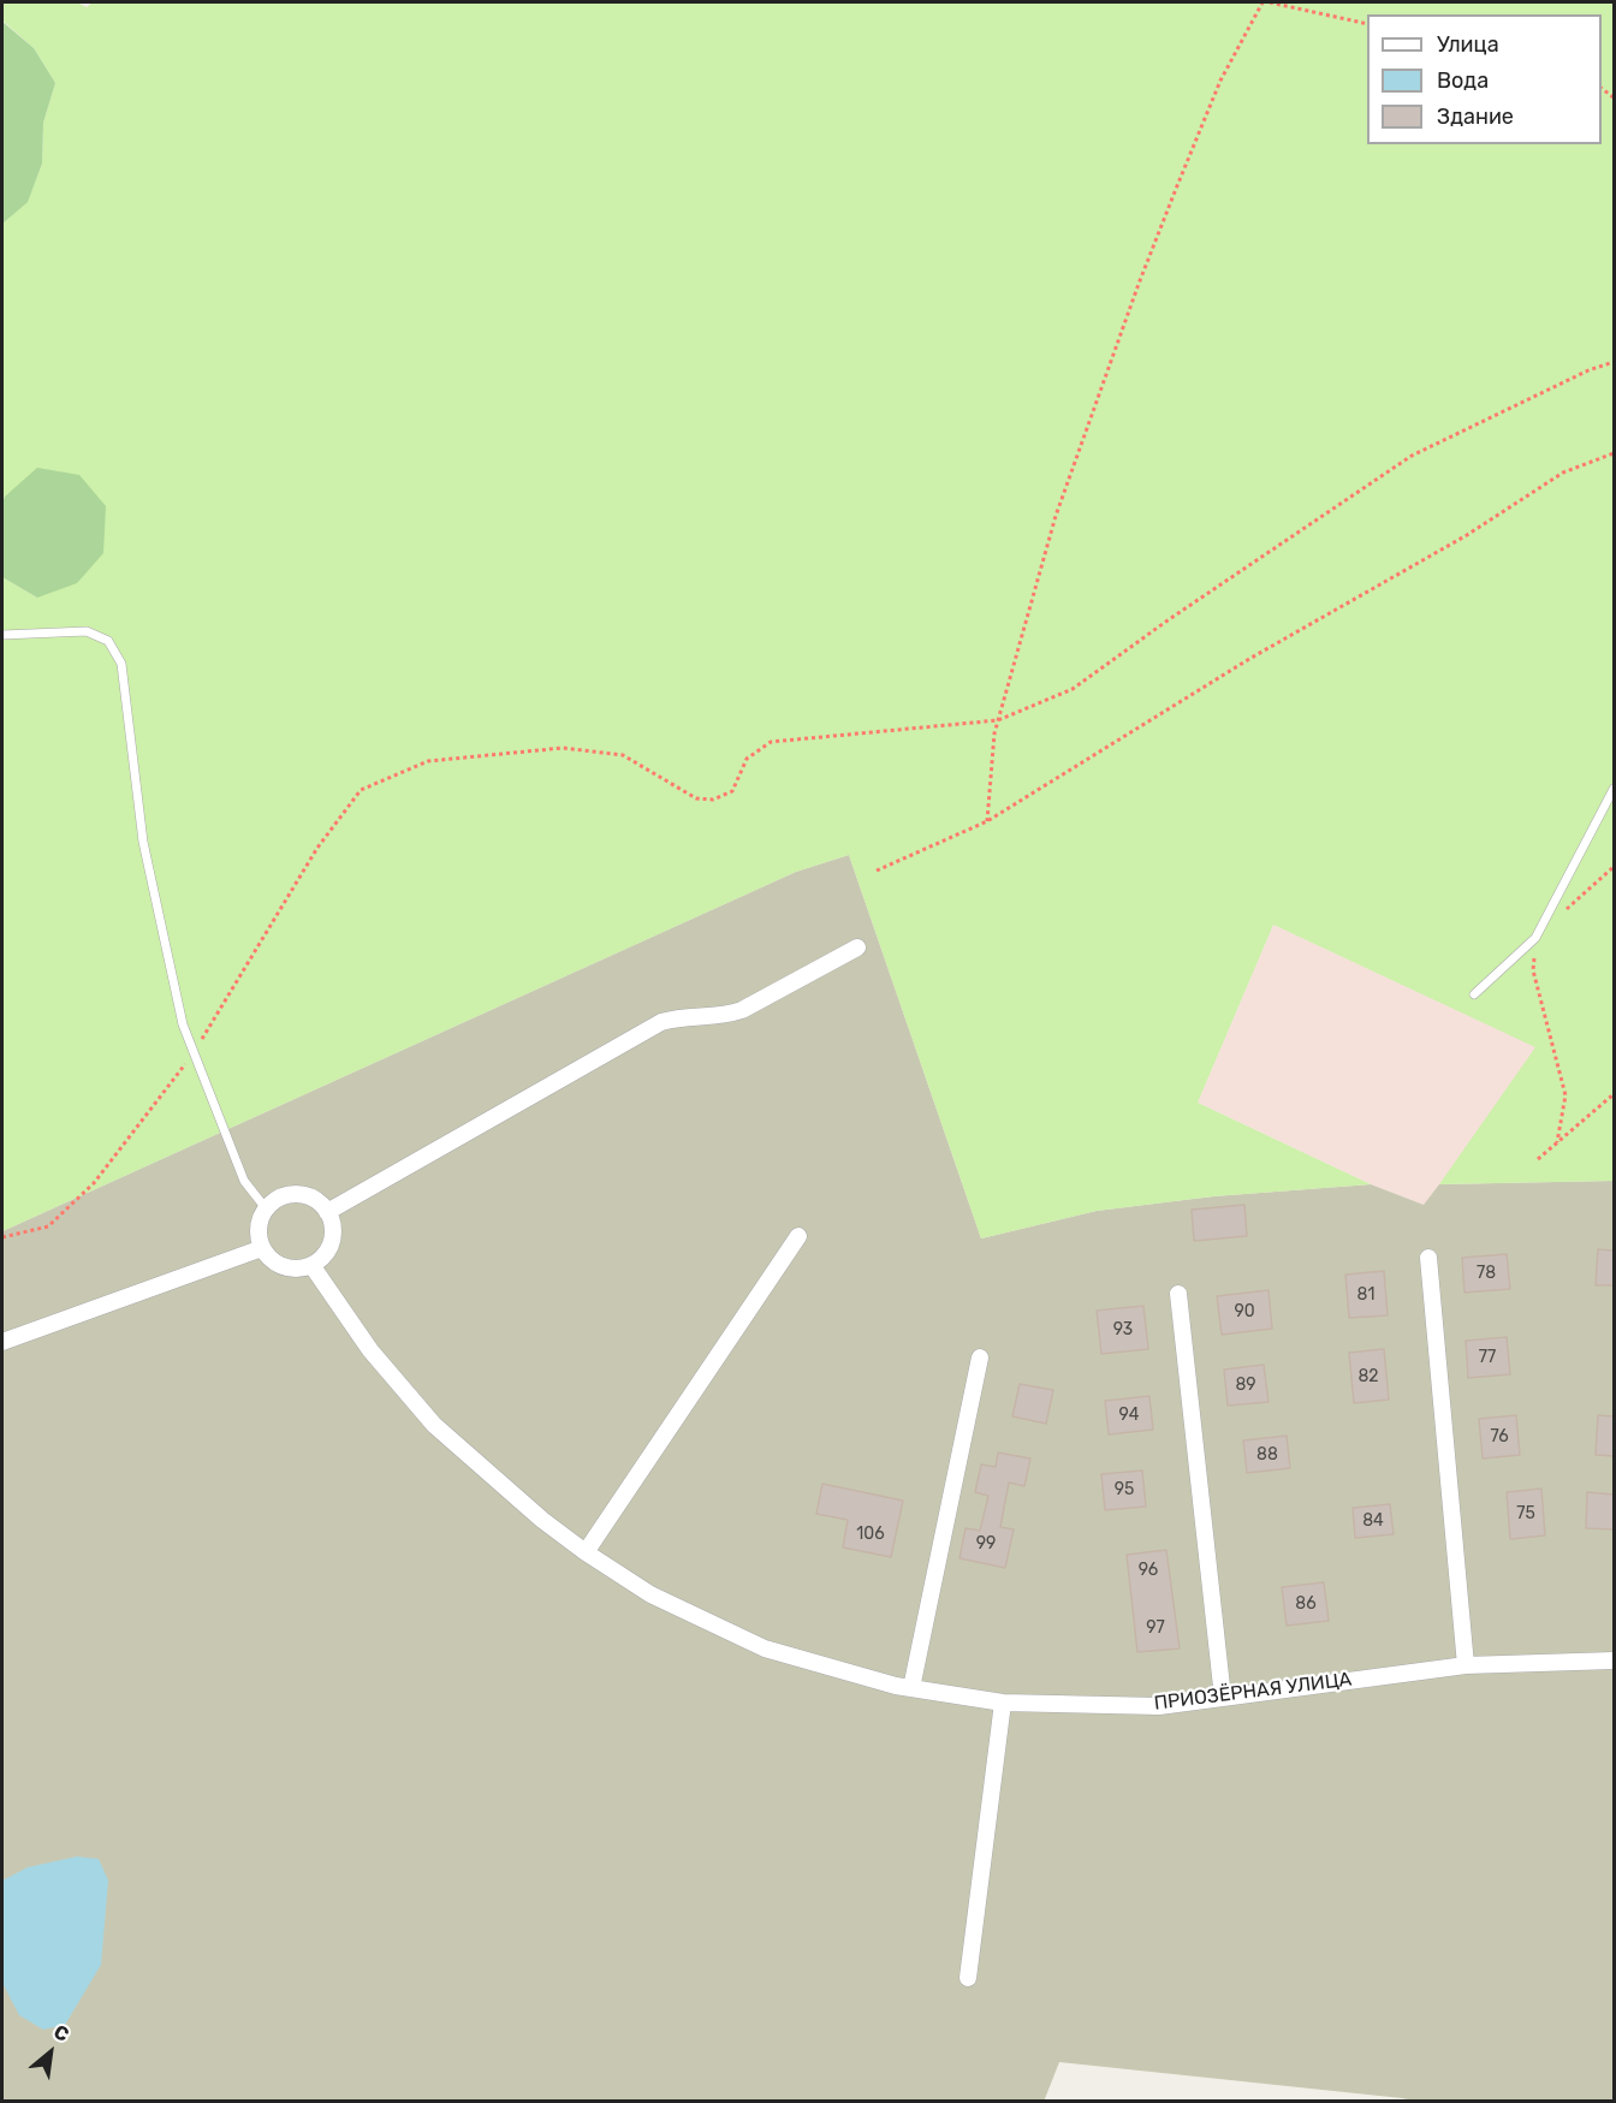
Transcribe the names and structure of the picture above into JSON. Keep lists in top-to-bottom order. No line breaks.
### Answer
{"streets":{"street":["ПРИОЗЁРНАЯ УЛИЦА"]},"house_numbers":["78","81","90","93","77","82","89","94","76","88","95","75","84","106","99","96","86","97"],"legend":["Улица","Вода","Здание"],"north":"top right"}
